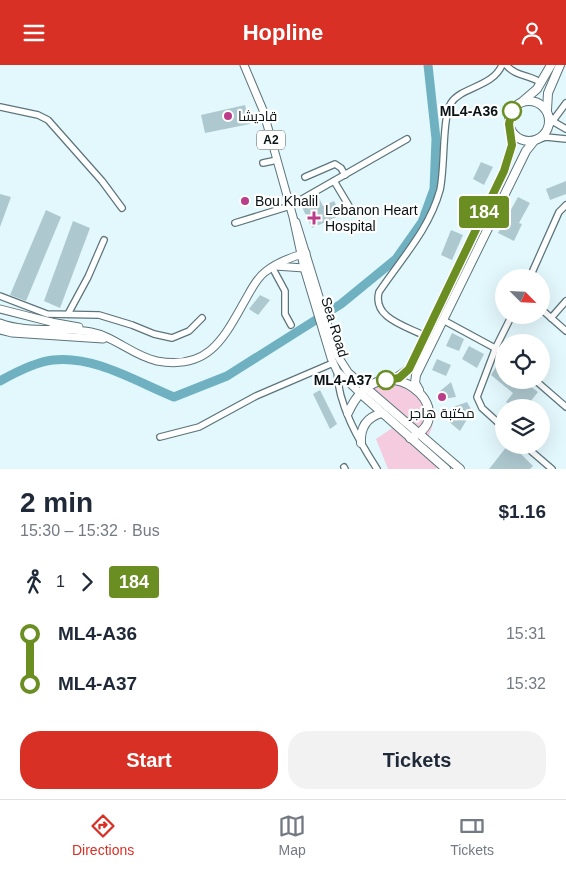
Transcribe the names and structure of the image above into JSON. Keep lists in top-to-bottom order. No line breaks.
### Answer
{"streets":{"highway":["A2","Sea Road"]},"crossings":[["A2","Sea Road"]],"places":{"other":["ML4-A36","قاديشا","Bou Khalil","ML4-A37","مكتبة هاجر"],"health":["Lebanon Heart Hospital"]},"lines":["bus line 184"],"north":"bottom right","page":{"header":"Hopline","on_map":"184","heading":["2 min","15:30 – 15:32 · Bus","$1.16"],"legs":["1","184"],"list":[{"name":"ML4-A36","value":"15:31"},{"name":"ML4-A37","value":"15:32"}],"buttons":["Start","Tickets"],"tabs":["Directions","Map","Tickets"]}}
